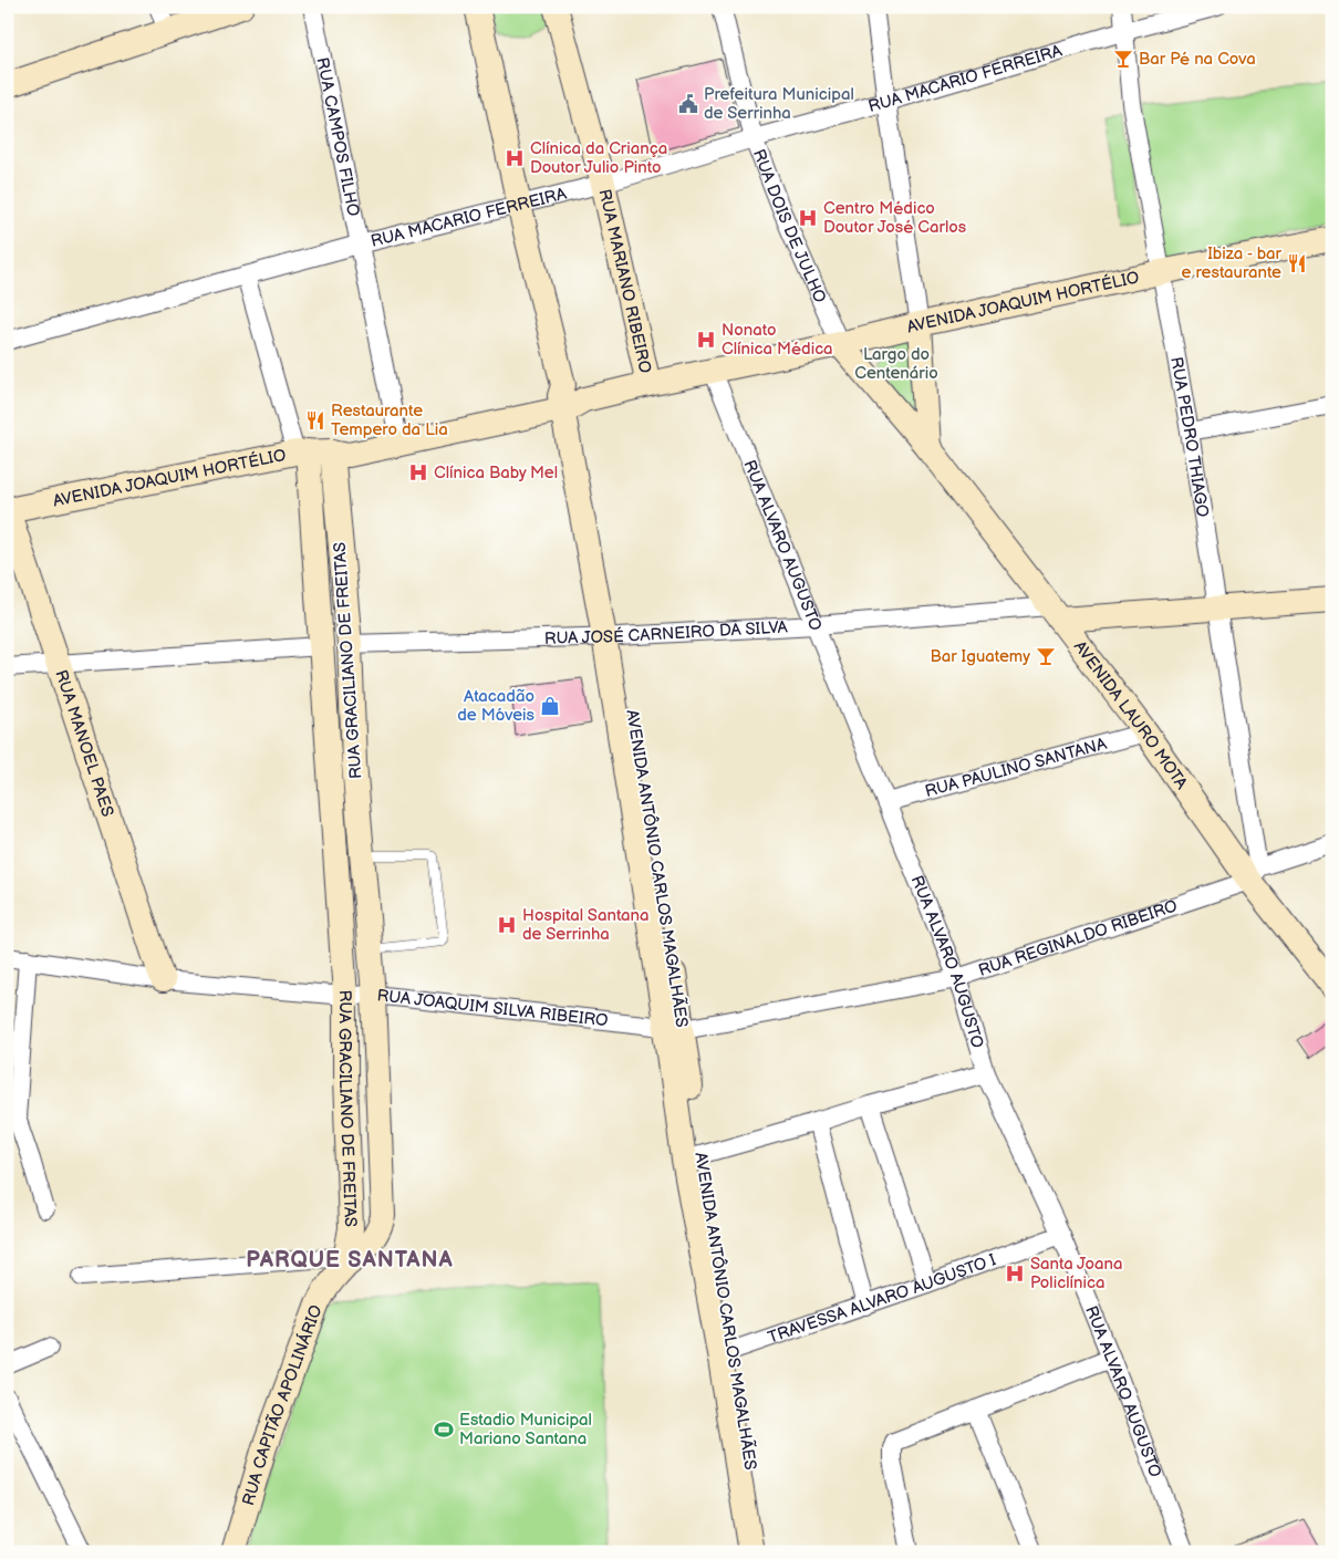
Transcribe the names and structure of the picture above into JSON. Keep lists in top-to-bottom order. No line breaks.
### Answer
{"streets":{"street":["RUA MACARIO FERREIRA","RUA CAMPOS FILHO","RUA DOIS DE JULHO","RUA MARIANO RIBEIRO","AVENIDA JOAQUIM HORTÉLIO","RUA PEDRO THIAGO","RUA ALVARO AUGUSTO","RUA JOSÉ CARNEIRO DA SILVA","RUA GRACILIANO DE FREITAS","AVENIDA LAURO MOTA","RUA MANOEL PAES","RUA PAULINO SANTANA","AVENIDA ANTÔNIO CARLOS MAGALHÃES","RUA REGINALDO RIBEIRO","RUA JOAQUIM SILVA RIBEIRO","TRAVESSA ALVARO AUGUSTO I","RUA CAPITÃO APOLINÁRIO"]},"crossings":[["RUA MACARIO FERREIRA","RUA CAMPOS FILHO"],["RUA MACARIO FERREIRA","RUA DOIS DE JULHO"],["RUA MACARIO FERREIRA","RUA MARIANO RIBEIRO"],["RUA MACARIO FERREIRA","RUA PEDRO THIAGO"],["RUA MACARIO FERREIRA","AVENIDA ANTÔNIO CARLOS MAGALHÃES"],["RUA CAMPOS FILHO","AVENIDA JOAQUIM HORTÉLIO"],["RUA DOIS DE JULHO","AVENIDA JOAQUIM HORTÉLIO"],["RUA DOIS DE JULHO","AVENIDA LAURO MOTA"],["RUA MARIANO RIBEIRO","AVENIDA JOAQUIM HORTÉLIO"],["AVENIDA JOAQUIM HORTÉLIO","RUA PEDRO THIAGO"],["AVENIDA JOAQUIM HORTÉLIO","RUA ALVARO AUGUSTO"],["AVENIDA JOAQUIM HORTÉLIO","RUA GRACILIANO DE FREITAS"],["AVENIDA JOAQUIM HORTÉLIO","AVENIDA LAURO MOTA"],["AVENIDA JOAQUIM HORTÉLIO","RUA MANOEL PAES"],["AVENIDA JOAQUIM HORTÉLIO","AVENIDA ANTÔNIO CARLOS MAGALHÃES"],["RUA PEDRO THIAGO","AVENIDA LAURO MOTA"],["RUA PEDRO THIAGO","RUA REGINALDO RIBEIRO"],["RUA ALVARO AUGUSTO","RUA JOSÉ CARNEIRO DA SILVA"],["RUA ALVARO AUGUSTO","RUA PAULINO SANTANA"],["RUA ALVARO AUGUSTO","RUA REGINALDO RIBEIRO"],["RUA ALVARO AUGUSTO","TRAVESSA ALVARO AUGUSTO I"],["RUA JOSÉ CARNEIRO DA SILVA","RUA GRACILIANO DE FREITAS"],["RUA JOSÉ CARNEIRO DA SILVA","AVENIDA LAURO MOTA"],["RUA JOSÉ CARNEIRO DA SILVA","AVENIDA ANTÔNIO CARLOS MAGALHÃES"],["RUA GRACILIANO DE FREITAS","RUA JOAQUIM SILVA RIBEIRO"],["RUA GRACILIANO DE FREITAS","RUA CAPITÃO APOLINÁRIO"],["AVENIDA LAURO MOTA","RUA PAULINO SANTANA"],["AVENIDA LAURO MOTA","RUA REGINALDO RIBEIRO"],["RUA MANOEL PAES","RUA JOAQUIM SILVA RIBEIRO"],["AVENIDA ANTÔNIO CARLOS MAGALHÃES","RUA REGINALDO RIBEIRO"],["AVENIDA ANTÔNIO CARLOS MAGALHÃES","RUA JOAQUIM SILVA RIBEIRO"],["AVENIDA ANTÔNIO CARLOS MAGALHÃES","TRAVESSA ALVARO AUGUSTO I"],["RUA REGINALDO RIBEIRO","RUA JOAQUIM SILVA RIBEIRO"]],"districts":["PARQUE SANTANA"],"parks":["Largo do Centenário"],"places":{"bar":["Bar Pé na Cova","Bar Iguatemy"],"public building":["Prefeitura Municipal de Serrinha"],"hospital":["Clínica da Criança Doutor Julio Pinto","Centro Médico Doutor José Carlos","Nonato Clínica Médica","Clínica Baby Mel","Hospital Santana de Serrinha","Santa Joana Policlínica"],"restaurant":["Ibiza - bar e restaurante","Restaurante Tempero da Lia"],"shop":["Atacadão de Móveis"],"sports":["Estadio Municipal Mariano Santana"]}}
